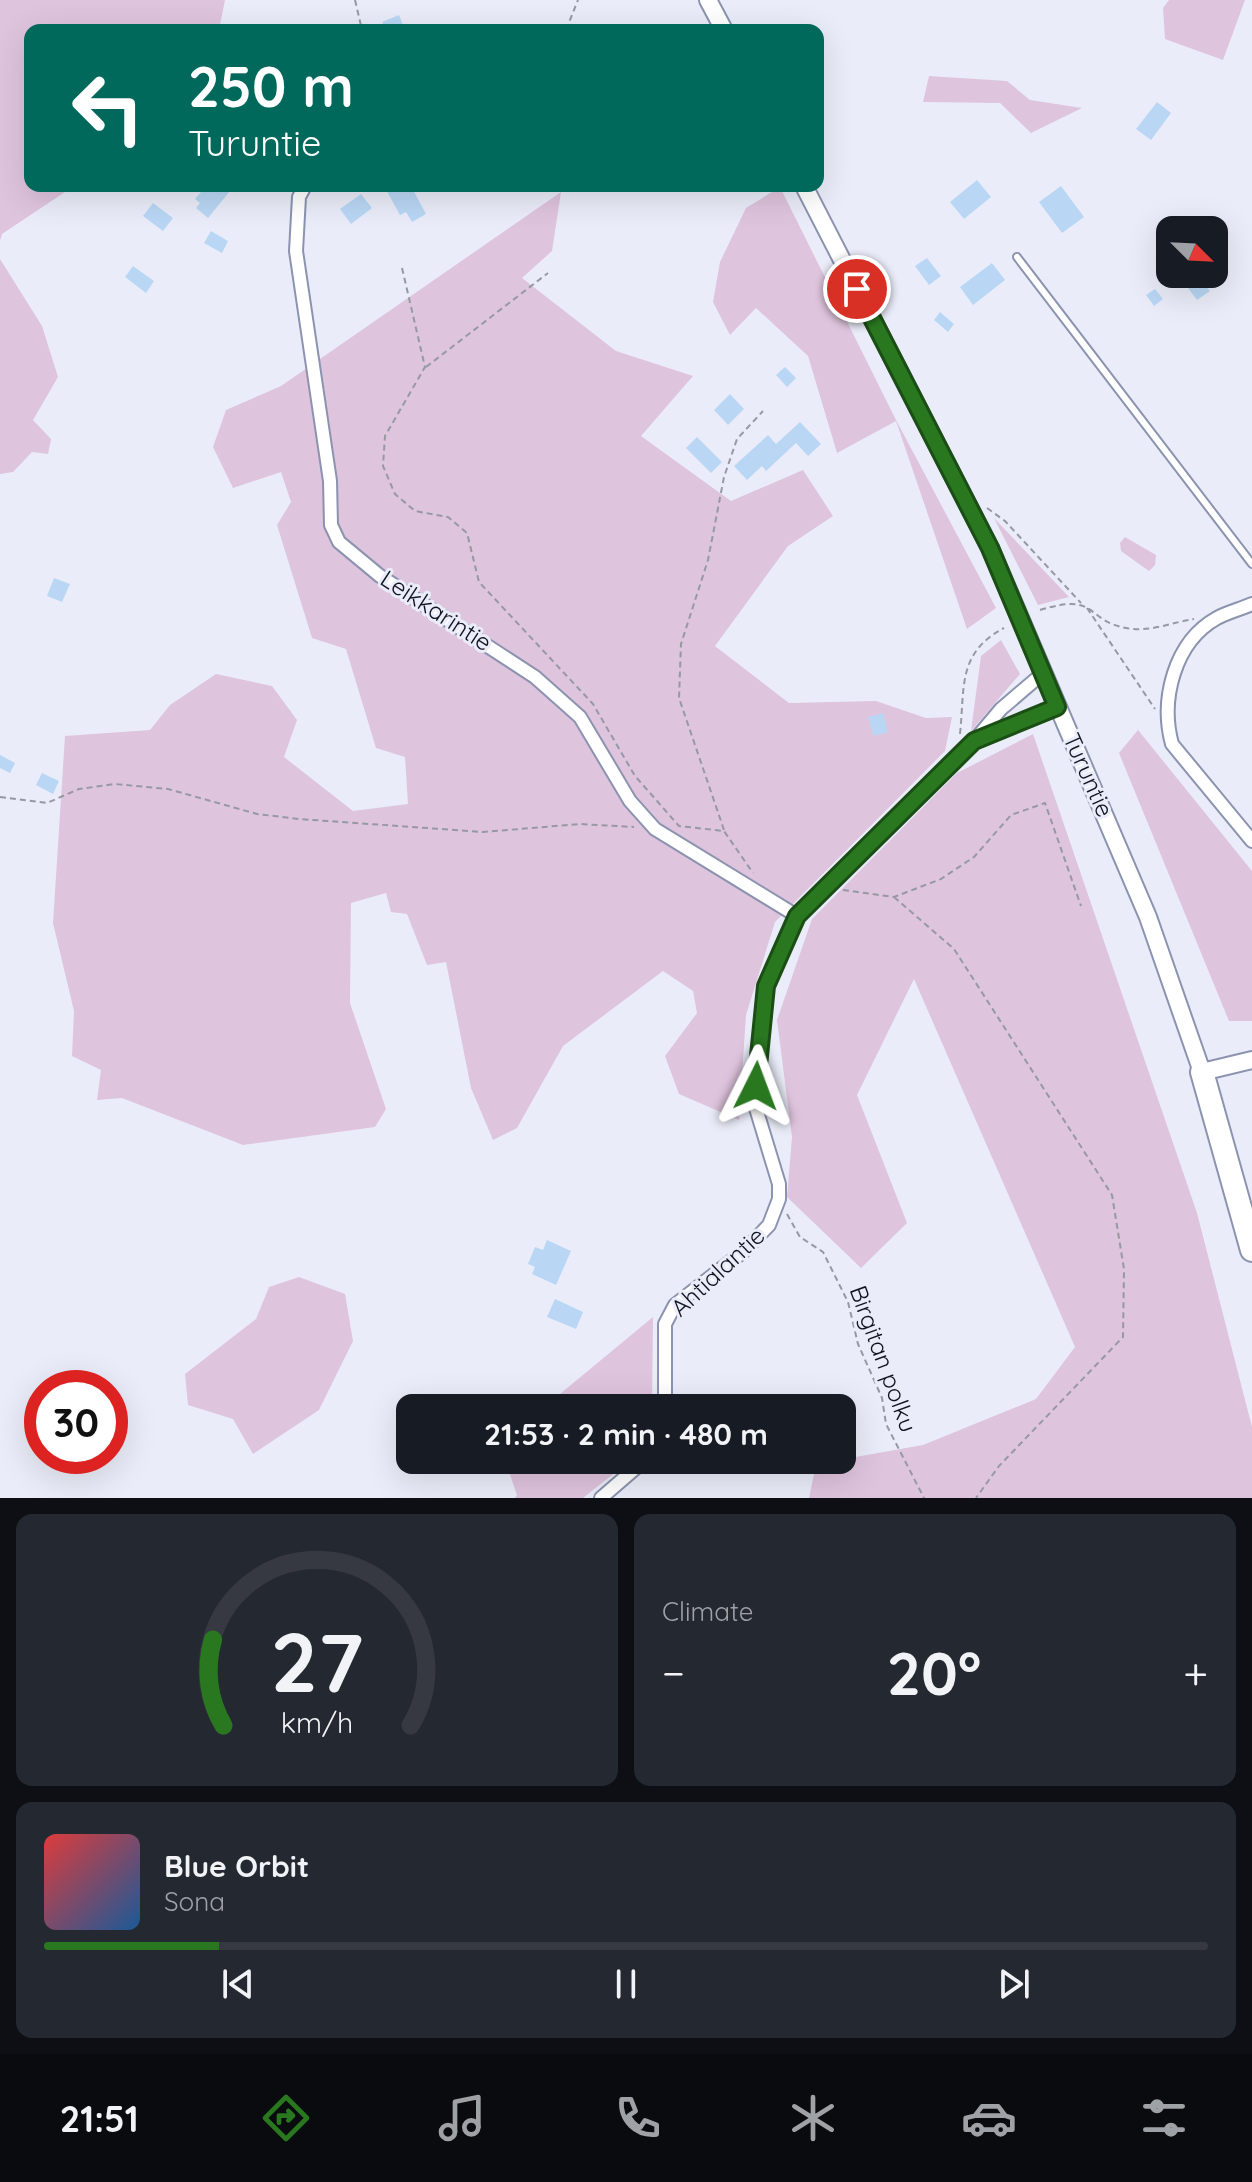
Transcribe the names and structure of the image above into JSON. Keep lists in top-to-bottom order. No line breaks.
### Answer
{"streets":{"main road":["Turuntie"],"street":["Leikkarintie","Ahtialantie"],"path":["Birgitan polku"]},"crossings":[["Leikkarintie","Ahtialantie"],["Turuntie","Ahtialantie"],["Ahtialantie","Birgitan polku"]],"north":"bottom right","page":{"turn":["250 m","Turuntie"],"limit":"30","trip":"21:53 · 2 min · 480 m","tile":"Climate","heat":["−","20°","+"],"song":["Blue Orbit","Sona"],"tabs":"21:51","gauge":["27","km/h"]}}
